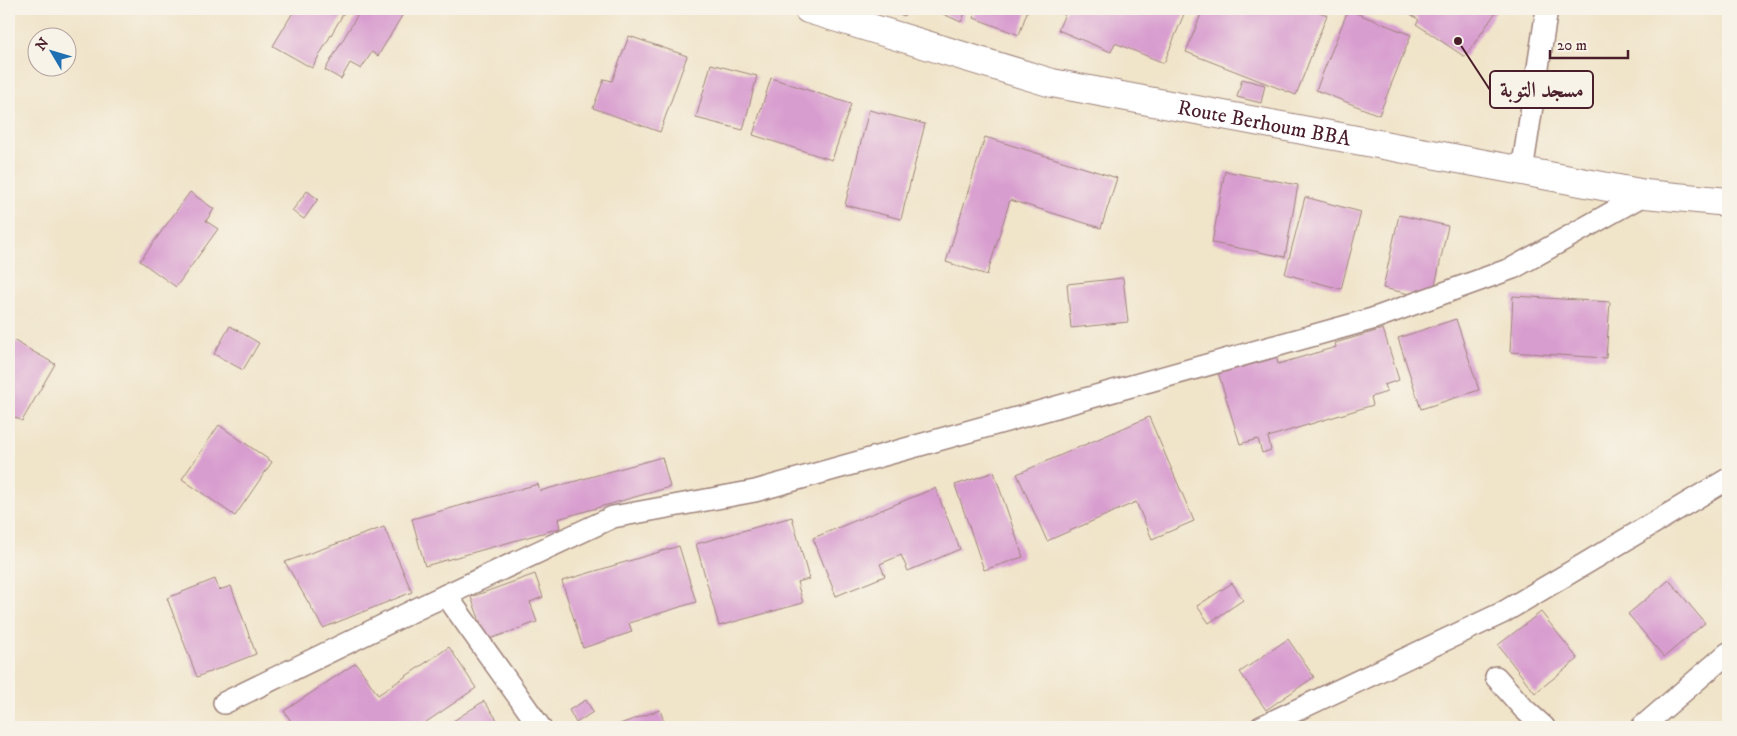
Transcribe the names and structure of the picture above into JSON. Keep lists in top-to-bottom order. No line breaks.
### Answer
{"streets":{"main road":["Route Berhoum BBA"]},"places":["مسجد التوبة"],"scale_bar":"20 m","north":"top left"}
